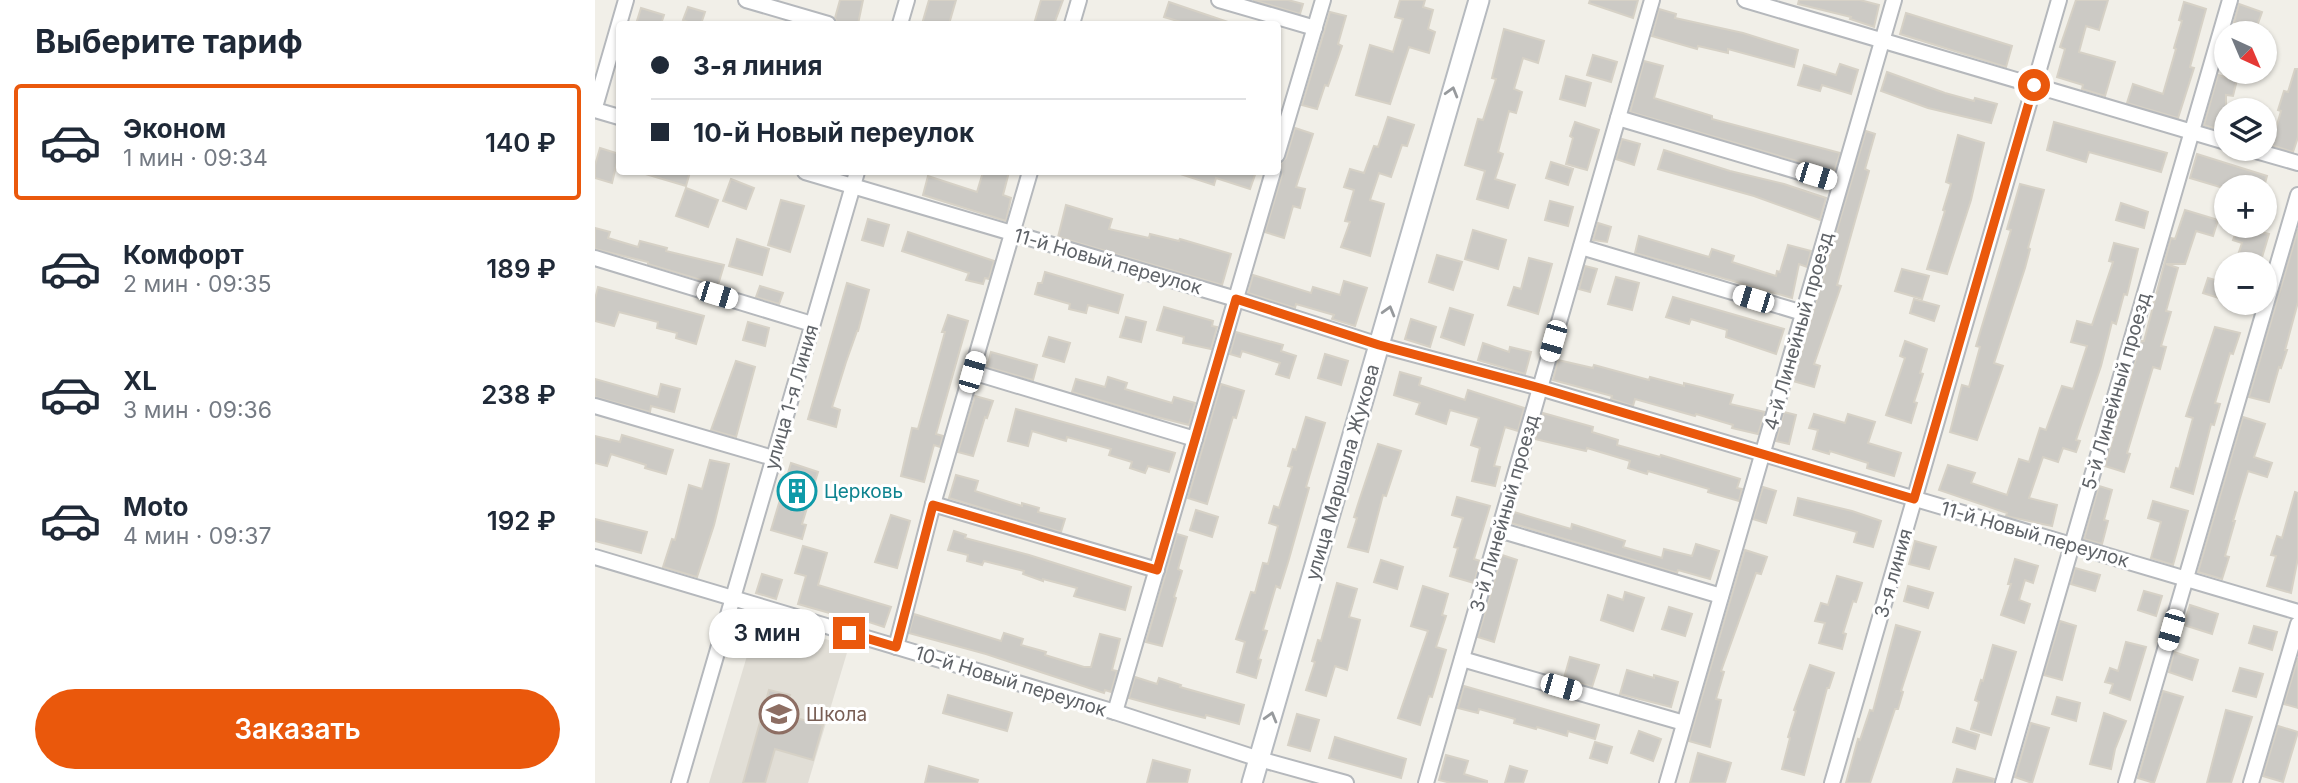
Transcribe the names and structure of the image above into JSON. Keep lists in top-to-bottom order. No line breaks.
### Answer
{"streets":{"main road":["улица Маршала Жукова"],"street":["11-й Новый переулок","4-й Линейный проезд","5-й Линейный проезд","улица 1-я Линия","3-й Линейный проезд","3-я линия","10-й Новый переулок"]},"crossings":[["11-й Новый переулок","4-й Линейный проезд"],["11-й Новый переулок","5-й Линейный проезд"],["11-й Новый переулок","улица 1-я Линия"],["11-й Новый переулок","улица Маршала Жукова"],["11-й Новый переулок","3-й Линейный проезд"],["11-й Новый переулок","3-я линия"],["улица 1-я Линия","10-й Новый переулок"],["улица Маршала Жукова","10-й Новый переулок"]],"one_way":["улица Маршала Жукова"],"places":{"building":["Церковь"],"school or university":["Школа"]},"north":"bottom right","page":{"heading":"Выберите тариф","map_buttons":["+","−"],"banner":["3-я линия","10-й Новый переулок"],"list":[{"name":"Эконом","note":"1 мин · 09:34","value":"140 ₽"},{"name":"Комфорт","note":"2 мин · 09:35","value":"189 ₽"},{"name":"XL","note":"3 мин · 09:36","value":"238 ₽"},{"name":"Moto","note":"4 мин · 09:37","value":"192 ₽"}],"bubble":"3 мин","buttons":"Заказать"}}
